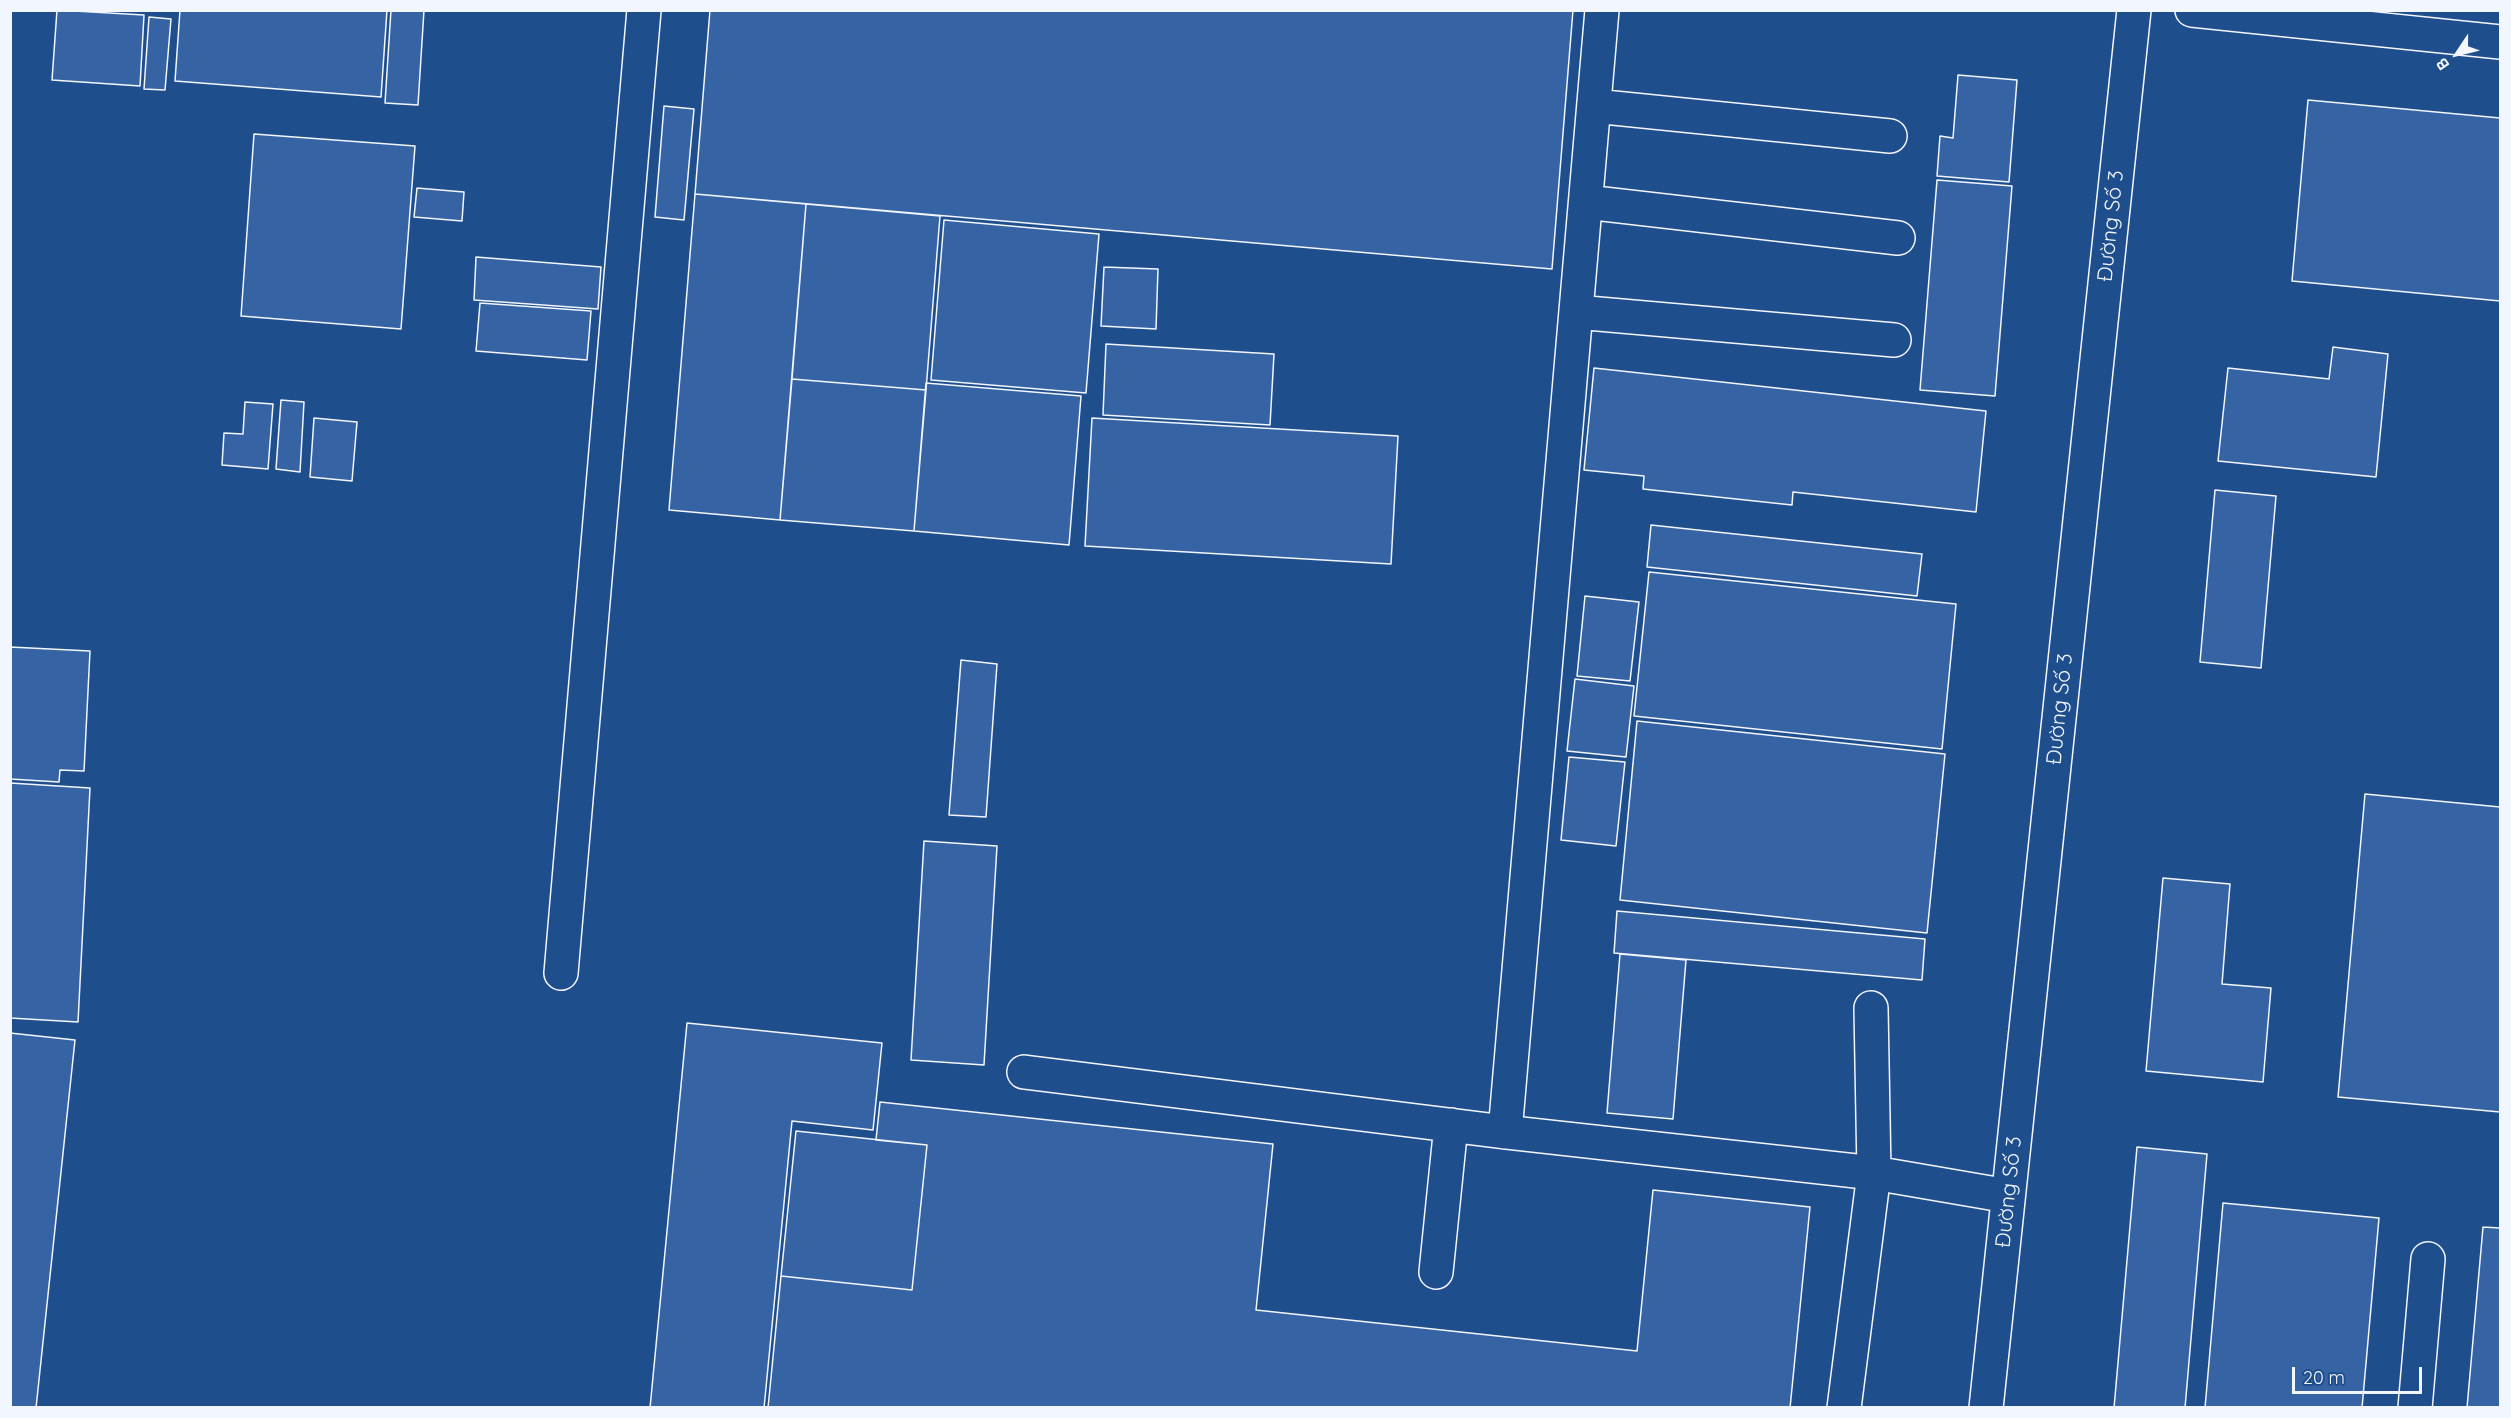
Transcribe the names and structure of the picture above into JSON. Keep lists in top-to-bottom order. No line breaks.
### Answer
{"streets":{"street":["Đường Số 3"]},"scale_bar":"20 m","north":"bottom left"}
